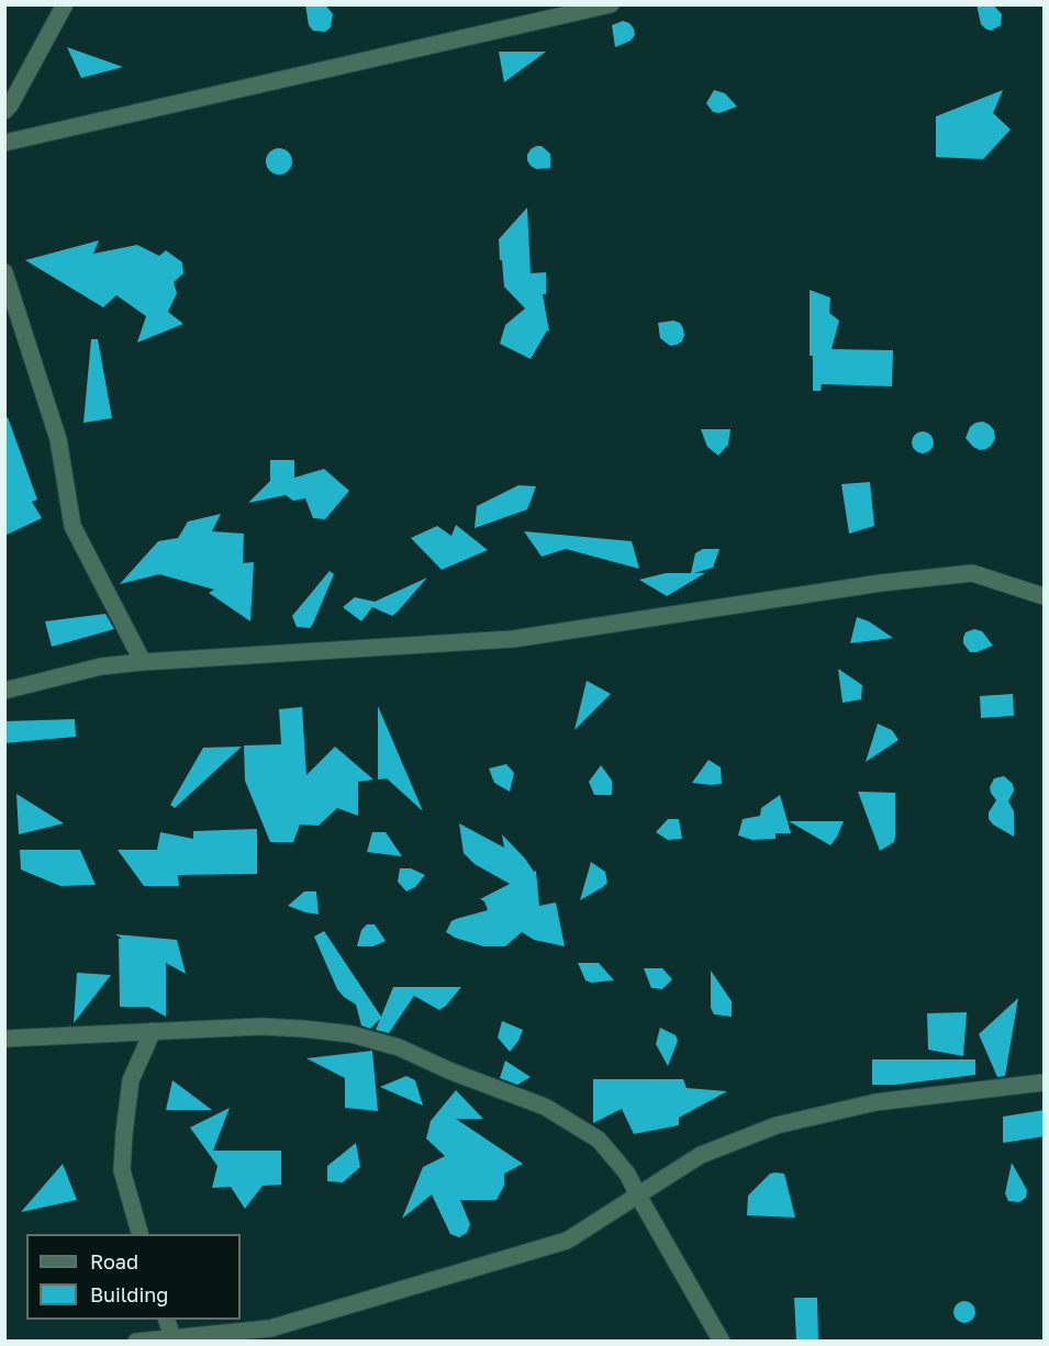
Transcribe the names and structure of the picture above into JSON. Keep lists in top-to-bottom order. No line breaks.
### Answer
{"legend":["Road","Building"]}
